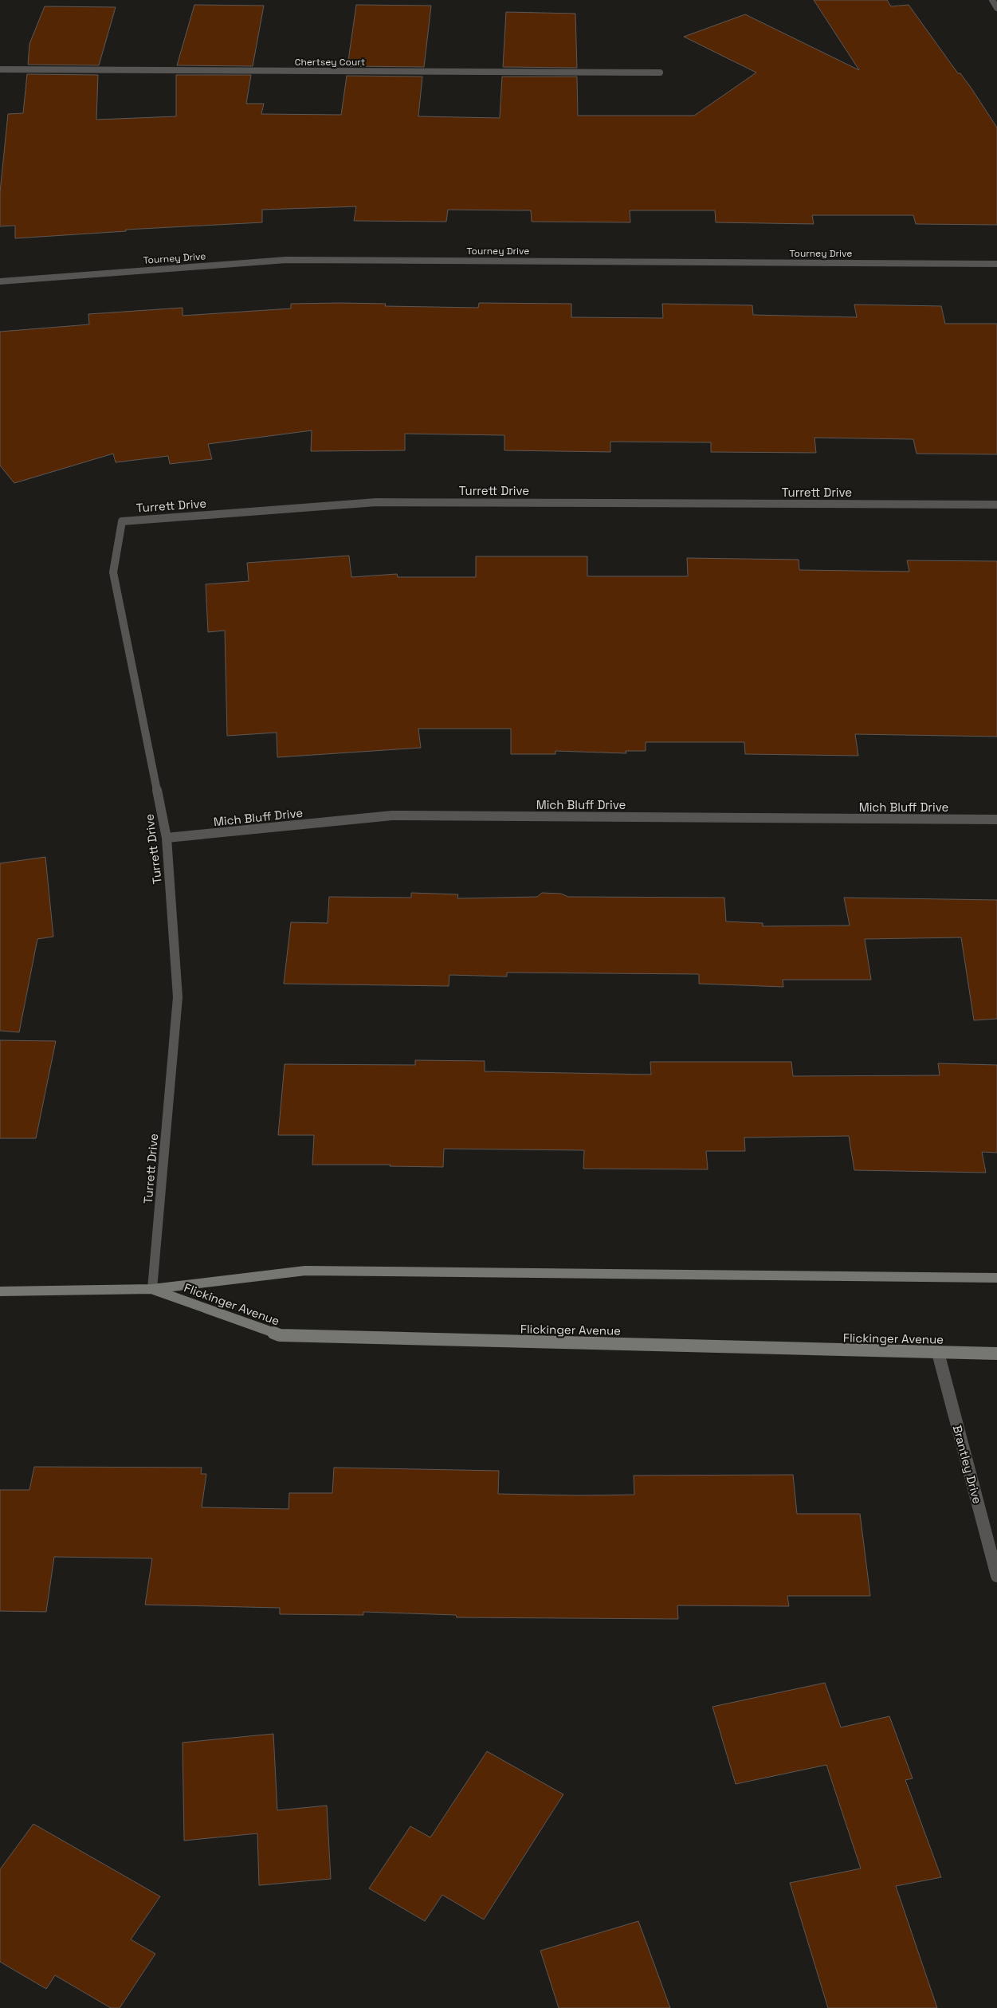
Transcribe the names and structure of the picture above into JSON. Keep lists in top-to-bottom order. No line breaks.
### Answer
{"streets":{"main road":["Flickinger Avenue"],"street":["Chertsey Court","Tourney Drive","Turrett Drive","Mich Bluff Drive","Brantley Drive"]},"crossings":[["Turrett Drive","Mich Bluff Drive"],["Turrett Drive","Flickinger Avenue"],["Flickinger Avenue","Brantley Drive"]]}
